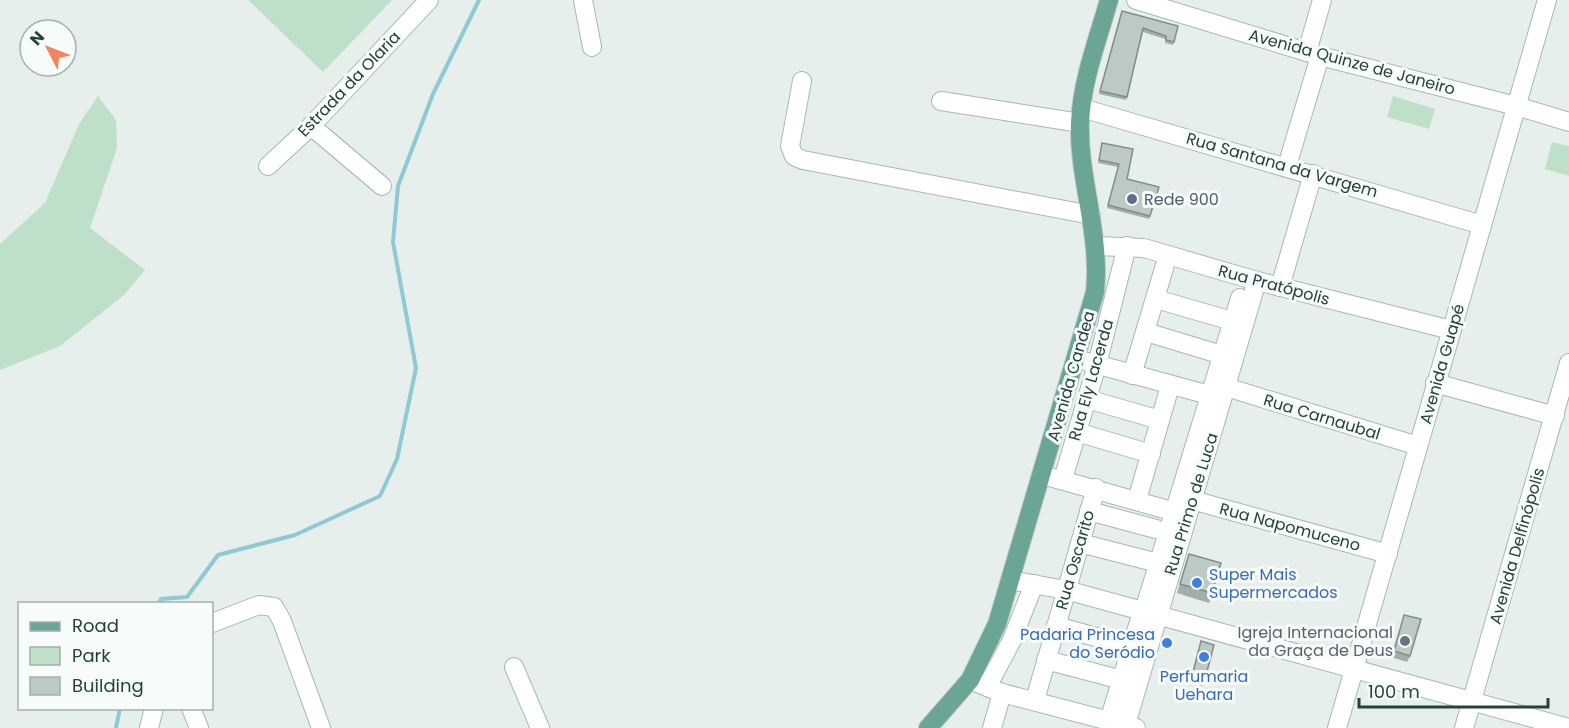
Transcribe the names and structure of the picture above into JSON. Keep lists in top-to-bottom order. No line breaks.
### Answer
{"streets":{"main road":["Avenida Candea"],"street":["Avenida Quinze de Janeiro","Estrada da Olaria","Rua Santana da Vargem","Rua Pratópolis","Avenida Guapé","Rua Ely Lacerda","Rua Carnaubal","Rua Primo de Luca","Rua Napomuceno","Avenida Delfinópolis","Rua Oscarito"]},"crossings":[["Avenida Quinze de Janeiro","Avenida Guapé"],["Rua Santana da Vargem","Avenida Guapé"],["Rua Santana da Vargem","Avenida Candea"],["Rua Pratópolis","Avenida Guapé"],["Rua Pratópolis","Avenida Candea"],["Rua Pratópolis","Rua Ely Lacerda"],["Rua Pratópolis","Rua Primo de Luca"],["Avenida Guapé","Rua Carnaubal"],["Avenida Guapé","Rua Napomuceno"],["Avenida Candea","Rua Carnaubal"],["Avenida Candea","Rua Napomuceno"],["Rua Ely Lacerda","Rua Carnaubal"],["Rua Ely Lacerda","Rua Napomuceno"],["Rua Carnaubal","Rua Primo de Luca"],["Rua Primo de Luca","Rua Napomuceno"],["Rua Napomuceno","Rua Oscarito"]],"places":["Rede 900","Super Mais Supermercados","Igreja Internacional da Graça de Deus","Padaria Princesa do Seródio","Perfumaria Uehara"],"legend":["Road","Park","Building"],"scale_bar":"100 m","north":"top left"}
